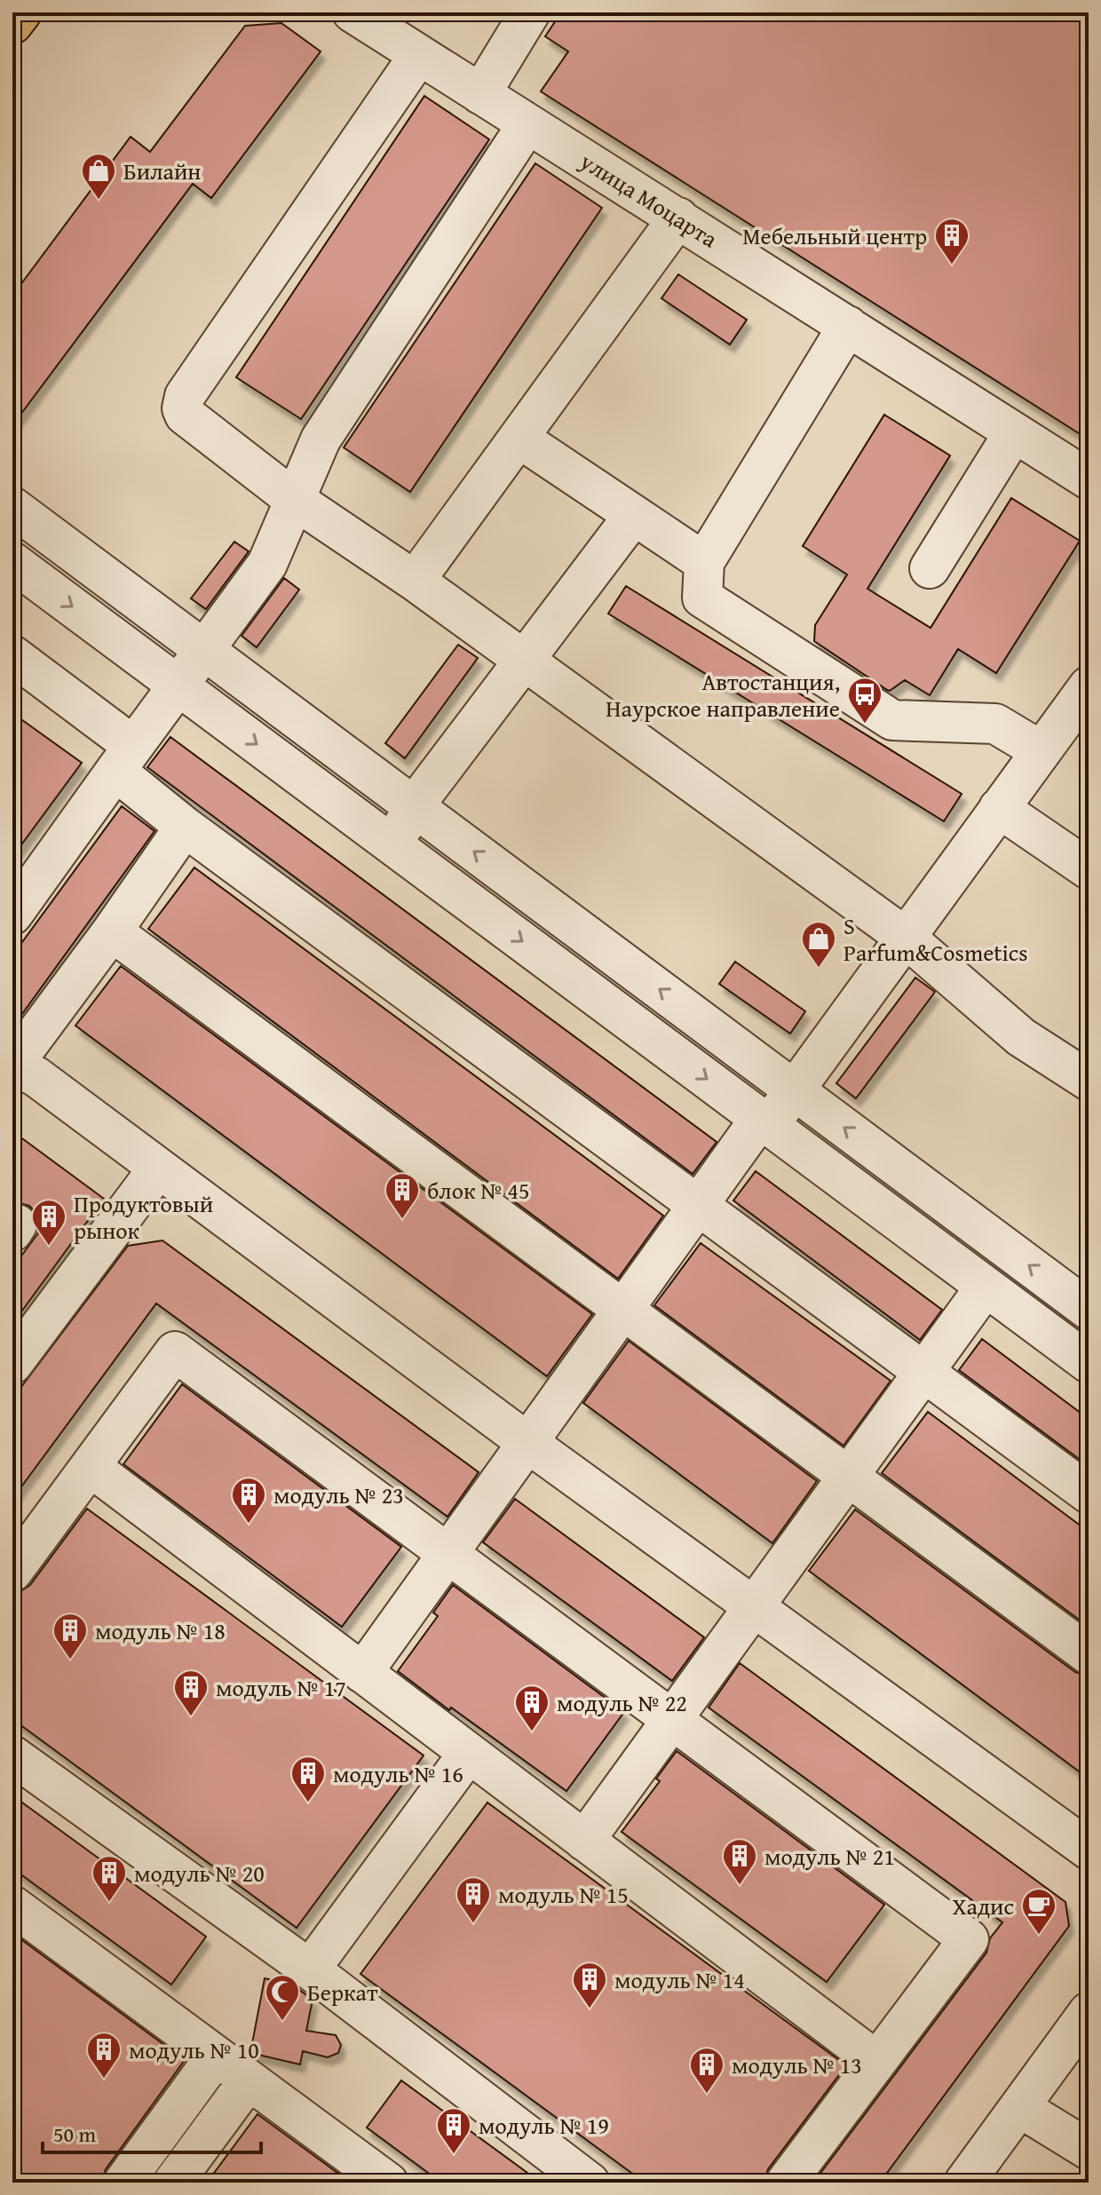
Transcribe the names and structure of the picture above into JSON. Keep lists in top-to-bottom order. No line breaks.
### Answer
{"streets":{"street":["улица Моцарта"]},"places":{"shop":["Билайн","S Parfum&Cosmetics"],"building":["Мебельный центр","блок № 45","Продуктовый рынок","модуль № 23","модуль № 18","модуль № 17","модуль № 22","модуль № 16","модуль № 21","модуль № 20","модуль № 15","модуль № 14","модуль № 10","модуль № 13","модуль № 19"],"bus stop":["Автостанция, Наурское направление"],"cafe":["Хадис"],"mosque":["Беркат"]},"scale_bar":"50 m"}
